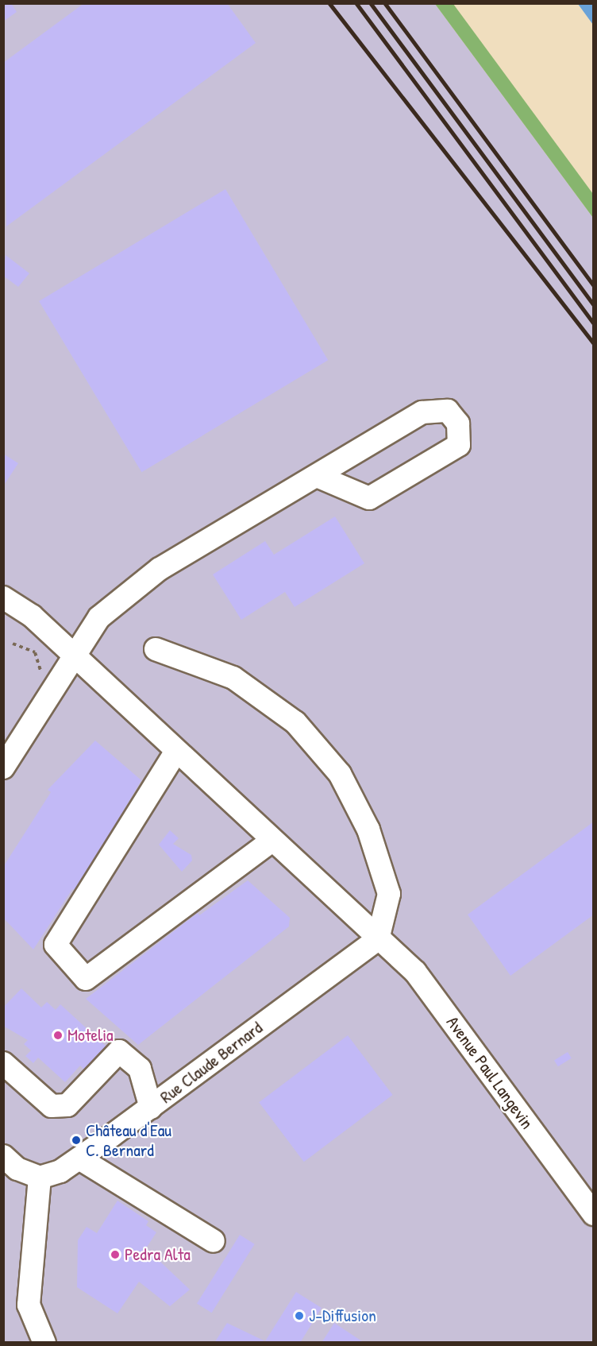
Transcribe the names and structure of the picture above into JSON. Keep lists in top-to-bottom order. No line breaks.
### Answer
{"streets":{"street":["Rue Claude Bernard","Avenue Paul Langevin"]},"crossings":[["Rue Claude Bernard","Avenue Paul Langevin"]],"places":["Motelia","Château d'Eau C. Bernard","Pedra Alta","J-Diffusion"]}
